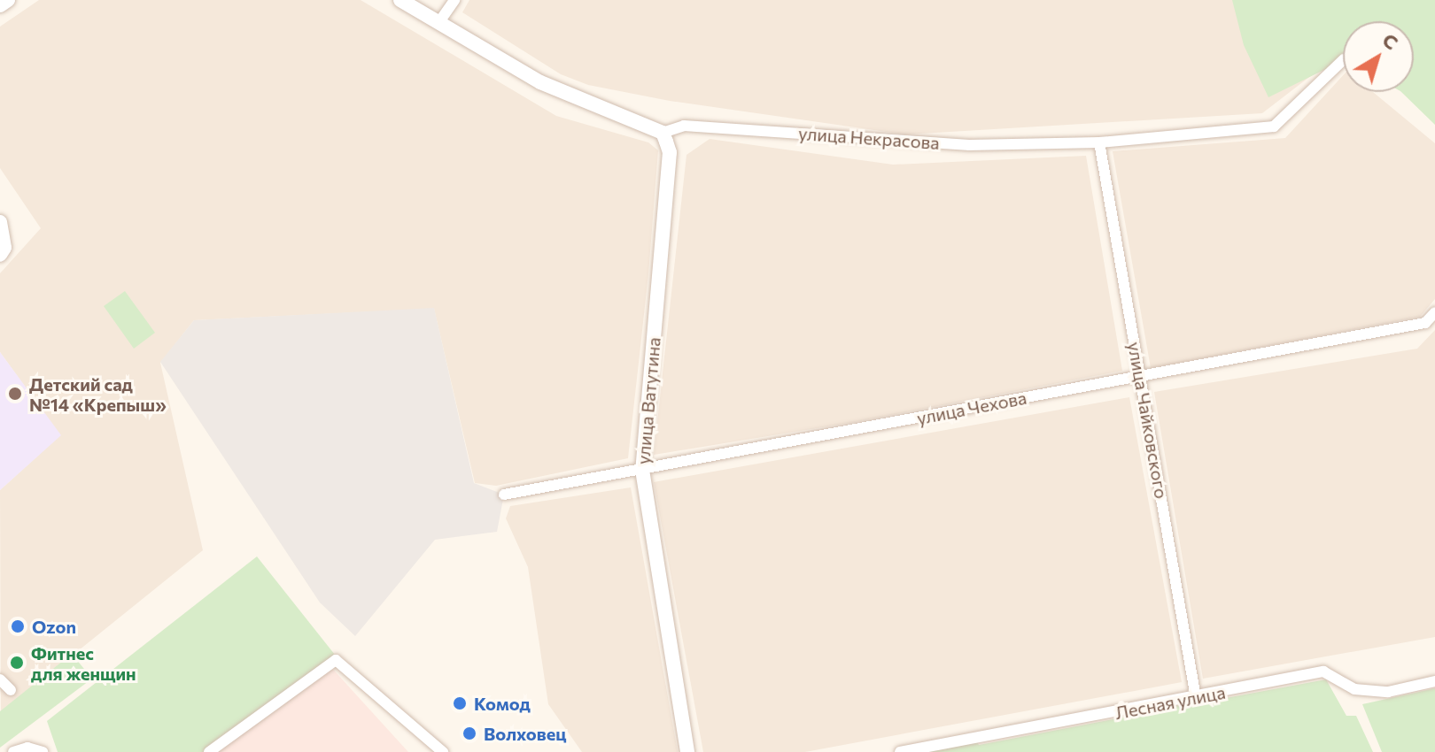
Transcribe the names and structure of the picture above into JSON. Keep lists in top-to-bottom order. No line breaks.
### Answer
{"streets":{"street":["улица Некрасова","улица Ватутина","улица Чехова","улица Чайковского","Лесная улица"]},"crossings":[["улица Некрасова","улица Ватутина"],["улица Некрасова","улица Чайковского"],["улица Ватутина","улица Чехова"],["улица Чехова","улица Чайковского"],["улица Чайковского","Лесная улица"]],"places":["Детский сад №14 «Крепыш»","Ozon","Фитнес для женщин","Комод","Волховец"],"north":"top right"}
